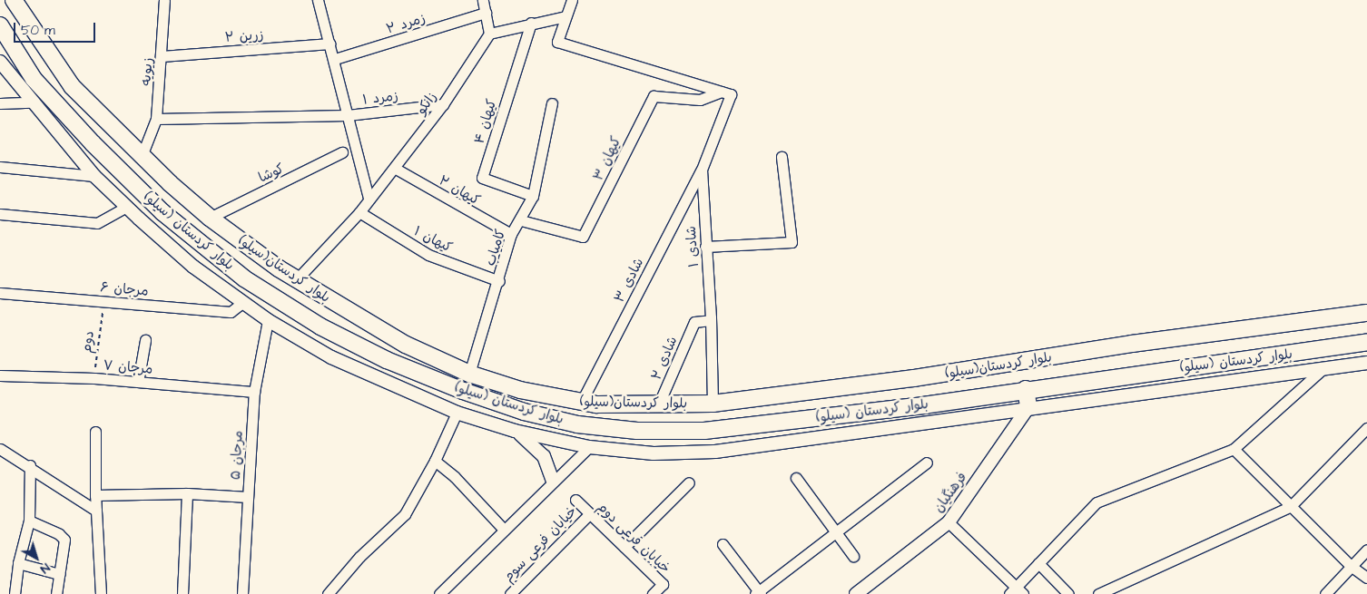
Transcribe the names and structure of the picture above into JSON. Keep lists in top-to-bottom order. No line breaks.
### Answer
{"streets":{"main road":["بلوار کردستان (سیلو)","بلوار کردستان(سیلو)"],"street":["زمرد ۲","زرین ۲","زیویه","زمرد ۱","زانکو","کیهان ۴","کیهان ۳","کوشا","کیهان ۲","کیهان ۱","شادی ۱","کامیاب","شادی ۳","مرجان ۶","شادی ۲","مرجان ۷","مرجان ۵","فرهنگیان","خیابان فرعی دوم","خیابان فرعی سوم"],"path":["دوم"]},"crossings":[["زرین ۲","زیویه"],["زیویه","زمرد ۱"],["زیویه","بلوار کردستان(سیلو)"],["زمرد ۱","زانکو"],["زانکو","کیهان ۲"],["زانکو","کیهان ۱"],["زانکو","بلوار کردستان(سیلو)"],["کیهان ۴","کامیاب"],["کیهان ۳","شادی ۱"],["کیهان ۳","کامیاب"],["کوشا","بلوار کردستان(سیلو)"],["کیهان ۲","کامیاب"],["کیهان ۱","کامیاب"],["شادی ۱","بلوار کردستان(سیلو)"],["شادی ۱","شادی ۳"],["شادی ۱","شادی ۲"],["کامیاب","بلوار کردستان(سیلو)"],["بلوار کردستان(سیلو)","شادی ۳"],["بلوار کردستان(سیلو)","شادی ۲"],["دوم","مرجان ۷"],["مرجان ۷","مرجان ۵"],["خیابان فرعی دوم","خیابان فرعی سوم"]],"scale_bar":"50 m","north":"bottom right"}
